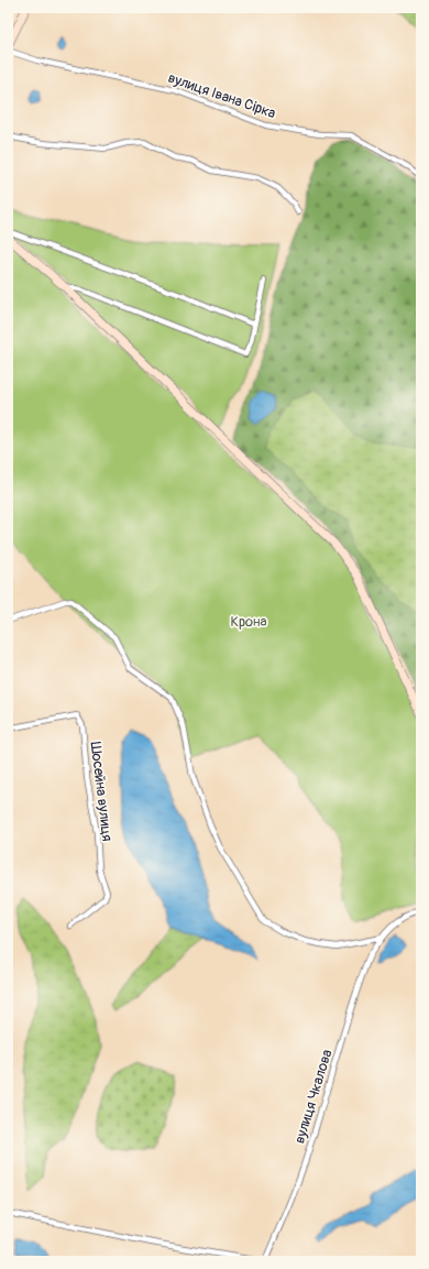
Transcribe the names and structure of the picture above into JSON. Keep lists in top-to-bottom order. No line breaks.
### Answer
{"streets":{"street":["вулиця Івана Сірка","Шосейна вулиця","вулиця Чкалова"]},"parks":["Крона"]}
